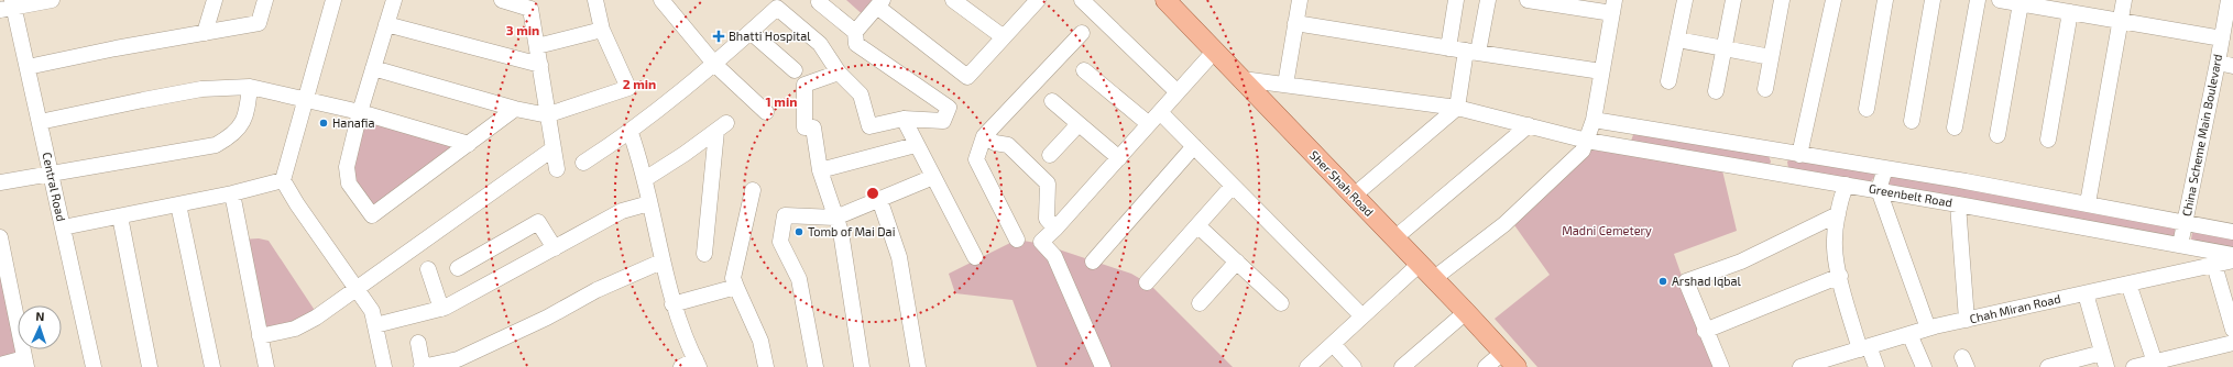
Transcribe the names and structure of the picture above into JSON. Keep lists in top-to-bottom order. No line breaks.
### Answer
{"streets":{"main road":["Sher Shah Road"],"street":["China Scheme Main Boulevard","Central Road","Greenbelt Road","Chah Miran Road"]},"crossings":[["China Scheme Main Boulevard","Greenbelt Road"],["Sher Shah Road","Greenbelt Road"]],"parks":["Madni Cemetery"],"places":{"health":["Bhatti Hospital"],"other":["Hanafia","Tomb of Mai Dai","Arshad Iqbal"]},"north":"top","rings":["3 min","2 min","1 min"]}
